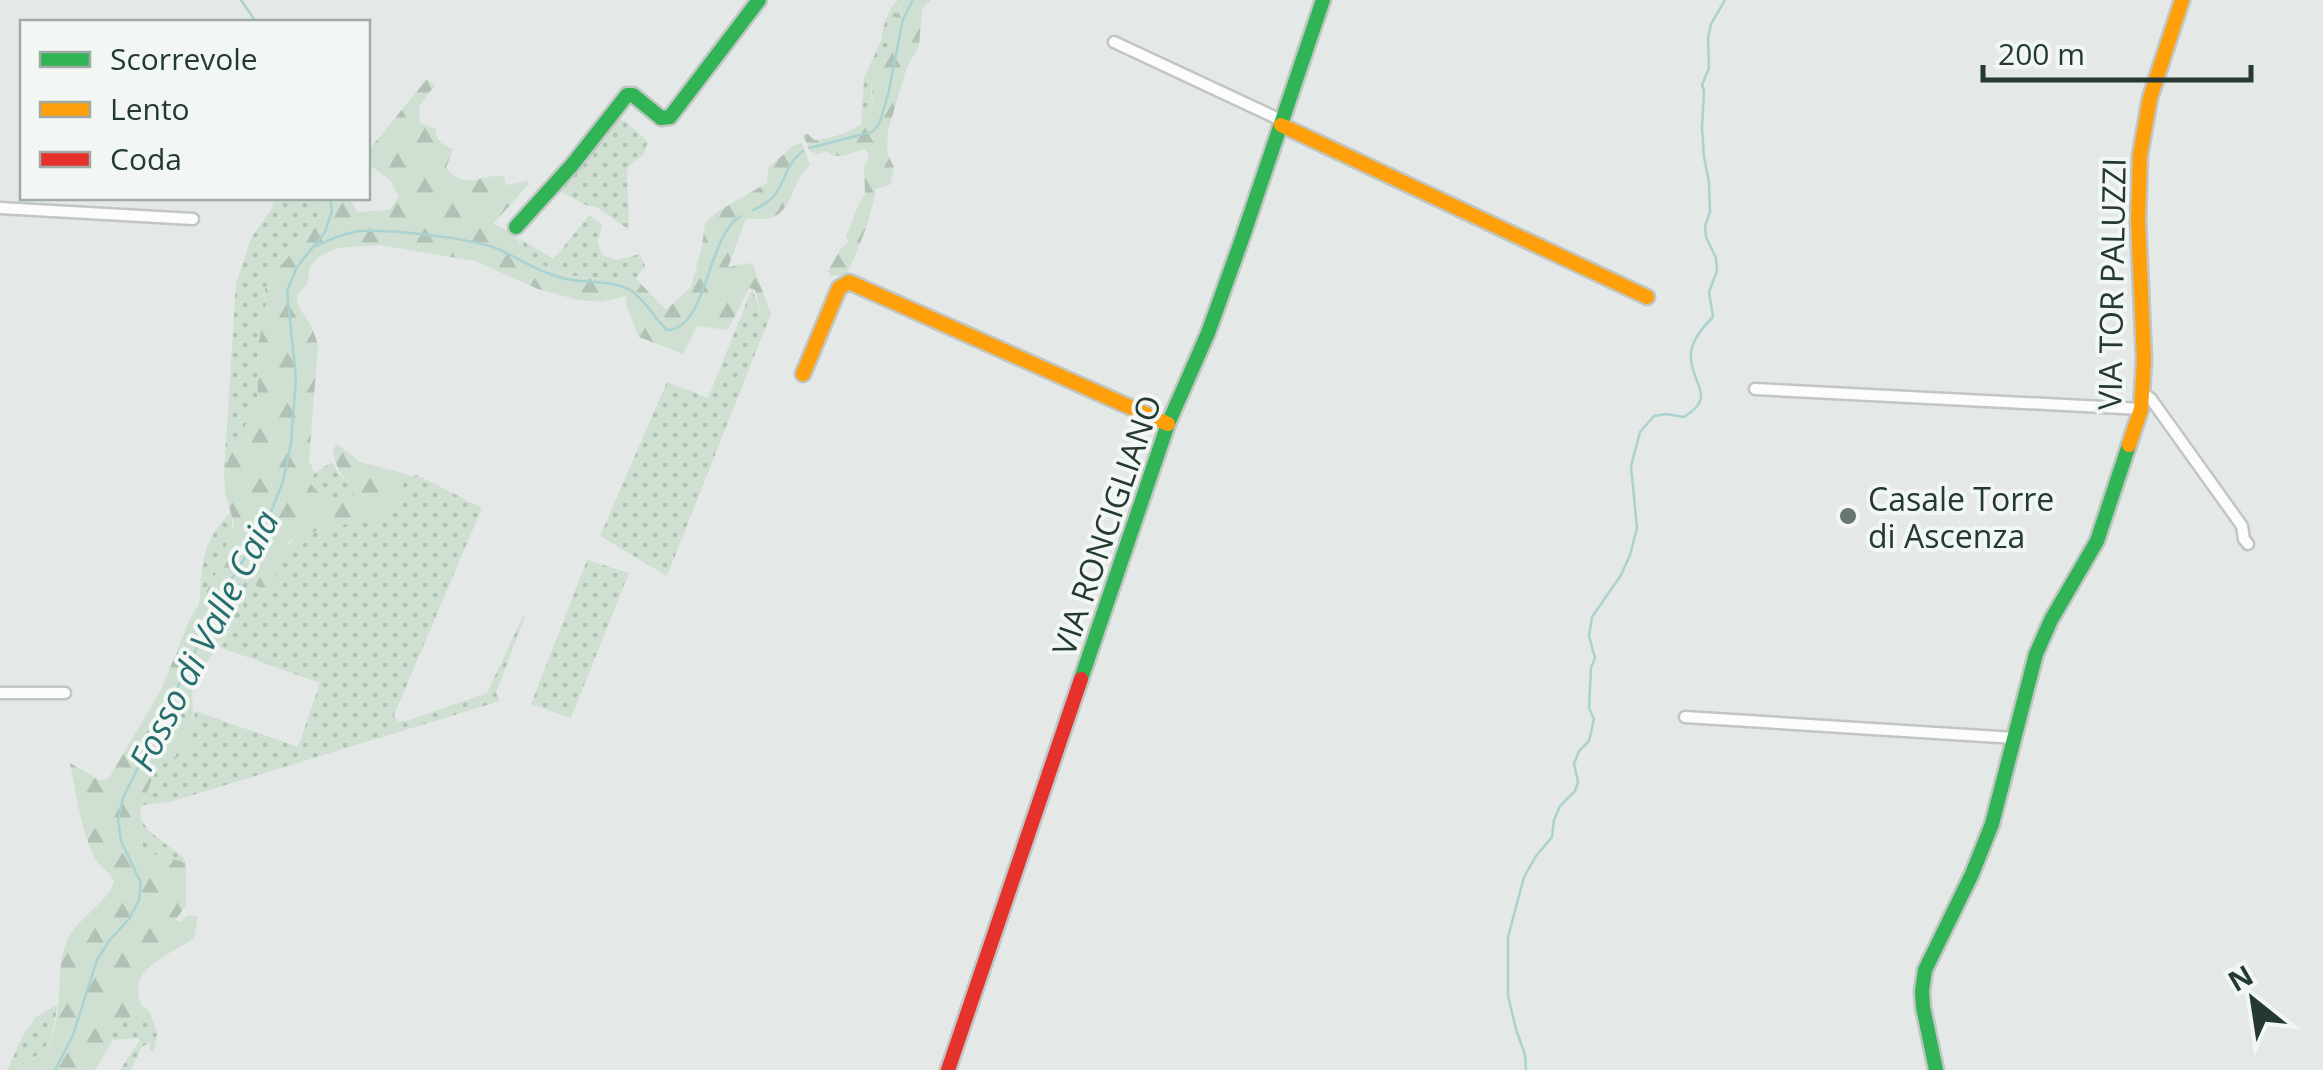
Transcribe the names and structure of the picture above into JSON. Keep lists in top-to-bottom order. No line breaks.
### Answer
{"streets":{"street":["VIA TOR PALUZZI","VIA RONCIGLIANO"]},"water":["Fosso di Valle Caia"],"places":["Casale Torre di Ascenza"],"legend":["Scorrevole","Lento","Coda"],"scale_bar":"200 m","north":"top left"}
